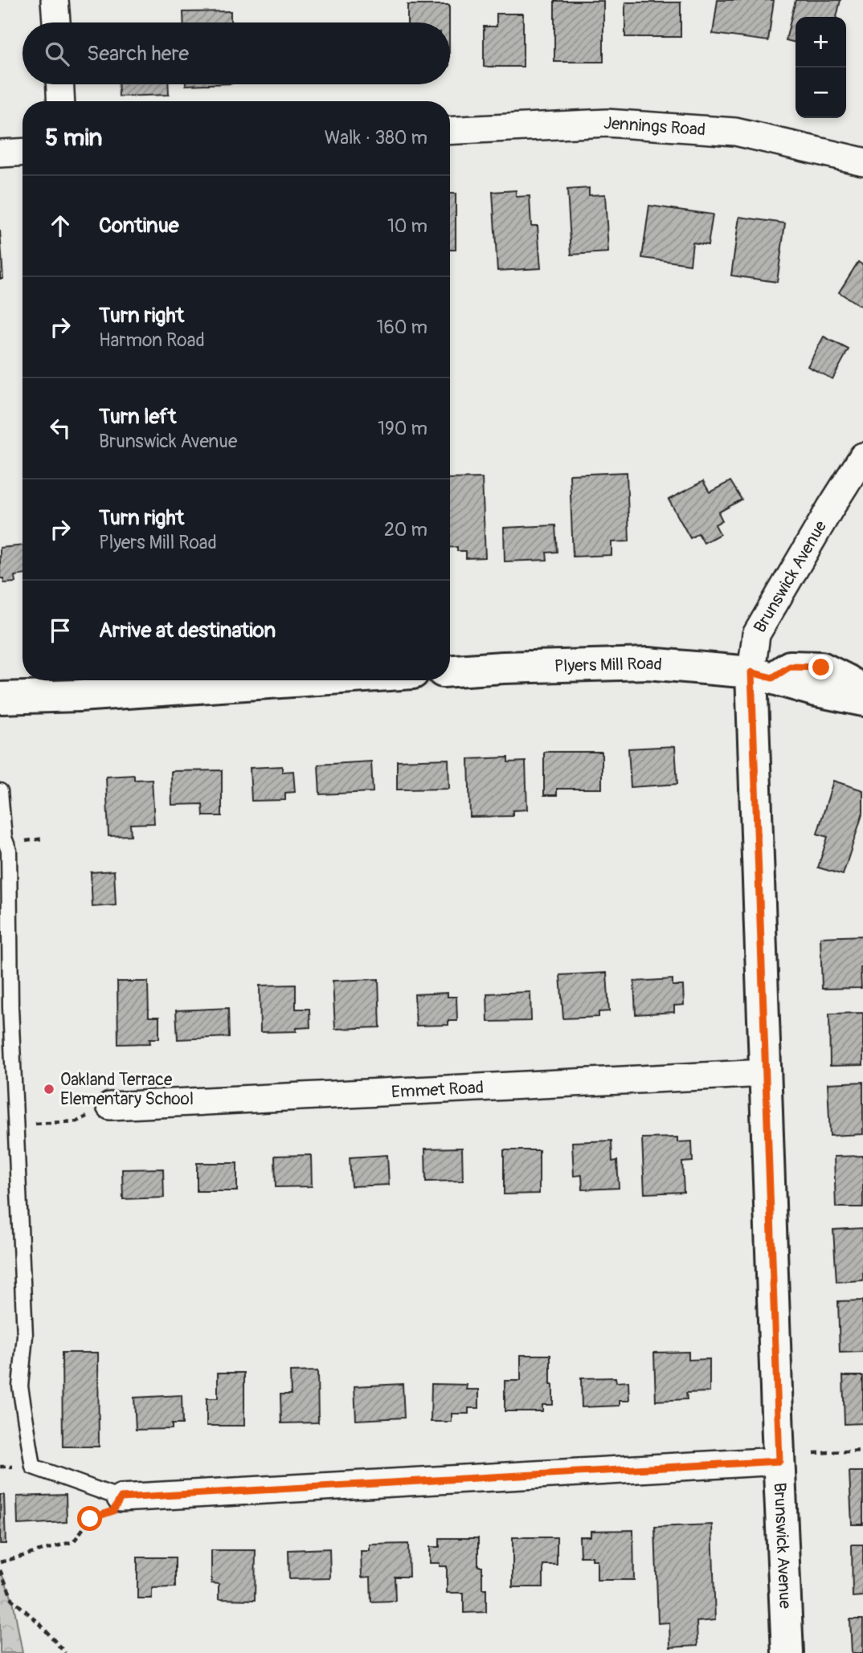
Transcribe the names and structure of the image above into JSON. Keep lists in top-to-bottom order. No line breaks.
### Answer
{"streets":{"street":["Jennings Road","Brunswick Avenue","Plyers Mill Road","Emmet Road"]},"crossings":[["Brunswick Avenue","Plyers Mill Road"],["Brunswick Avenue","Emmet Road"]],"places":["Oakland Terrace Elementary School"],"page":{"map_buttons":["+","−"],"search":"Search here","heading":["5 min","Walk · 380 m"],"list":[["Continue","10 m"],["Turn right","Harmon Road","160 m"],["Turn left","Brunswick Avenue","190 m"],["Turn right","Plyers Mill Road","20 m"],"Arrive at destination"]}}
